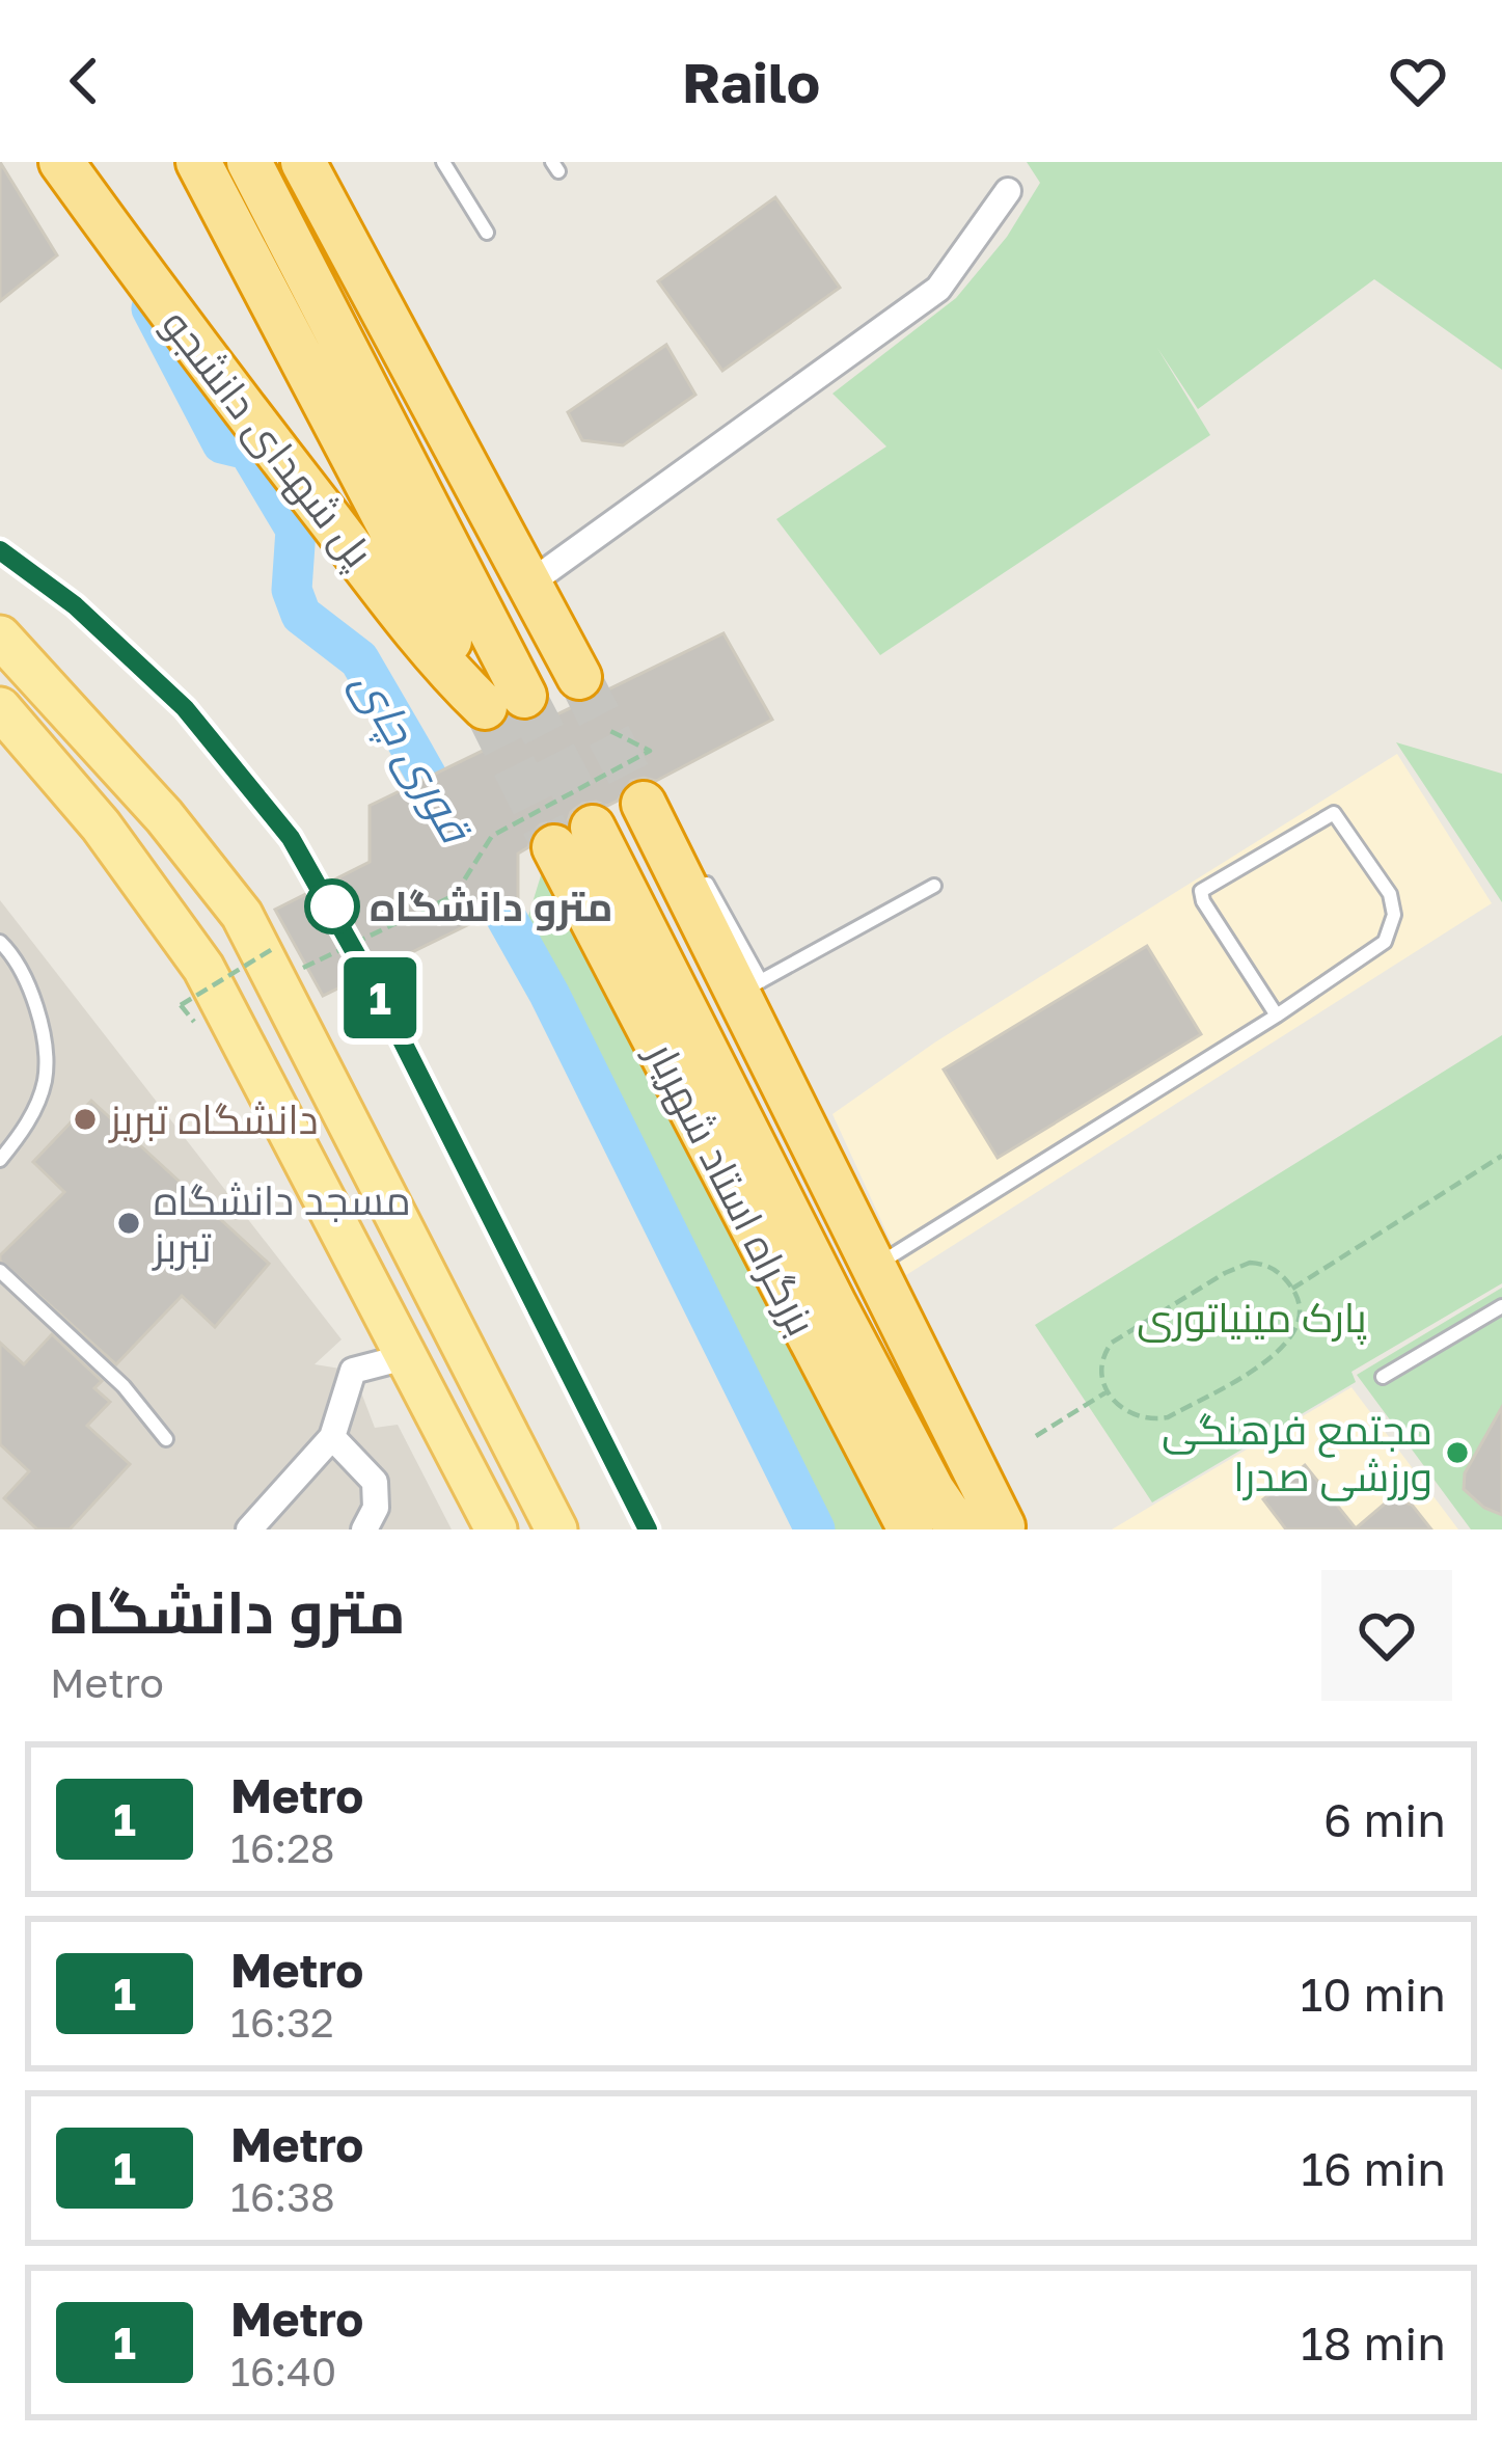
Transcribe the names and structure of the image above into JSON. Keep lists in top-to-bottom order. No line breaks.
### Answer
{"streets":{"highway":["پل شهدای دانشجو","بزرگراه استاد شهریار"]},"water":["قوری چای"],"parks":["پارک مینیاتوری"],"places":["مترو دانشگاه","دانشگاه تبریز","مسجد دانشگاه تبربز","مجتمع فرهنگی ورزشی صدرا"],"lines":["metro line 1"],"page":{"header":"Railo","on_map":"1","heading":["مترو دانشگاه","Metro"],"list":[{"mark":"1","name":"Metro","note":"16:28","value":"6 min"},{"mark":"1","name":"Metro","note":"16:32","value":"10 min"},{"mark":"1","name":"Metro","note":"16:38","value":"16 min"},{"mark":"1","name":"Metro","note":"16:40","value":"18 min"}]}}
